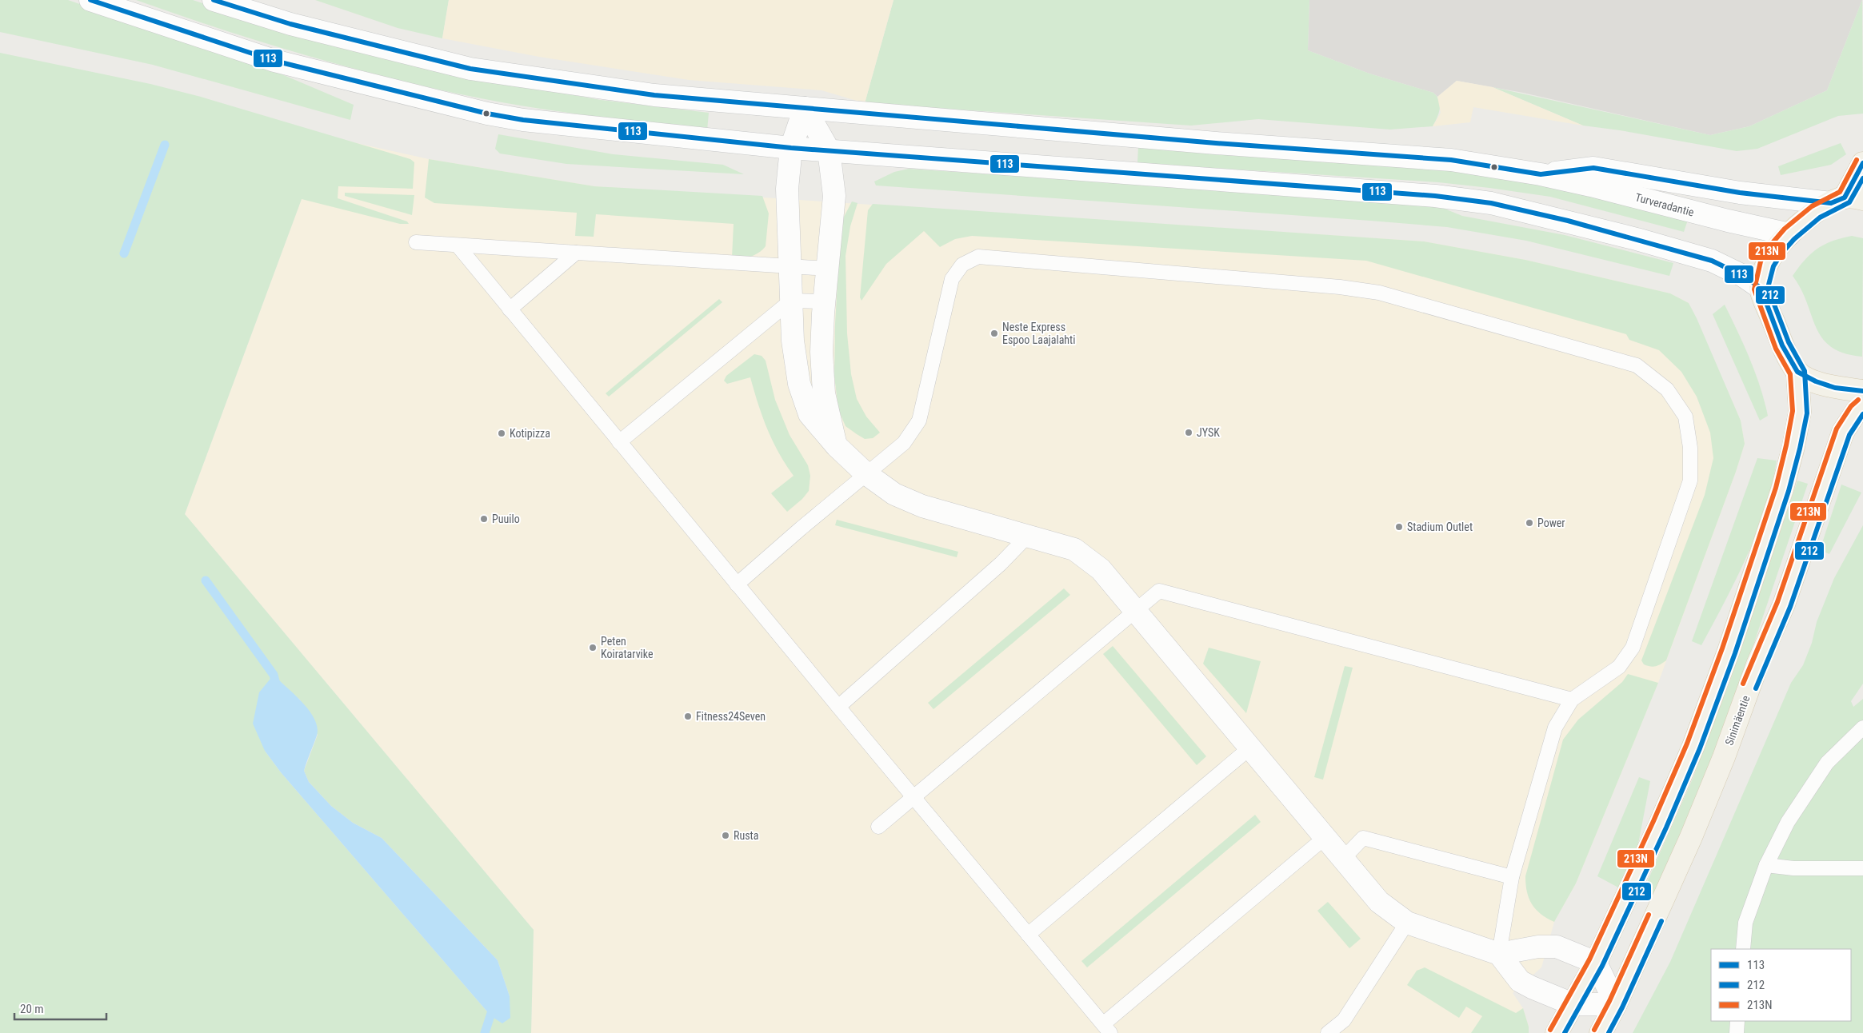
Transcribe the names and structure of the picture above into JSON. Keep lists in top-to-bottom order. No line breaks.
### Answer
{"streets":{"main road":["Turveradantie","Sinimäentie"]},"places":["Neste Express Espoo Laajalahti","JYSK","Kotipizza","Puuilo","Power","Stadium Outlet","Peten Koiratarvike","Fitness24Seven","Rusta"],"lines":["transit line 113","transit line 213N","transit line 212"],"legend":["113","212","213N"],"scale_bar":"20 m"}
